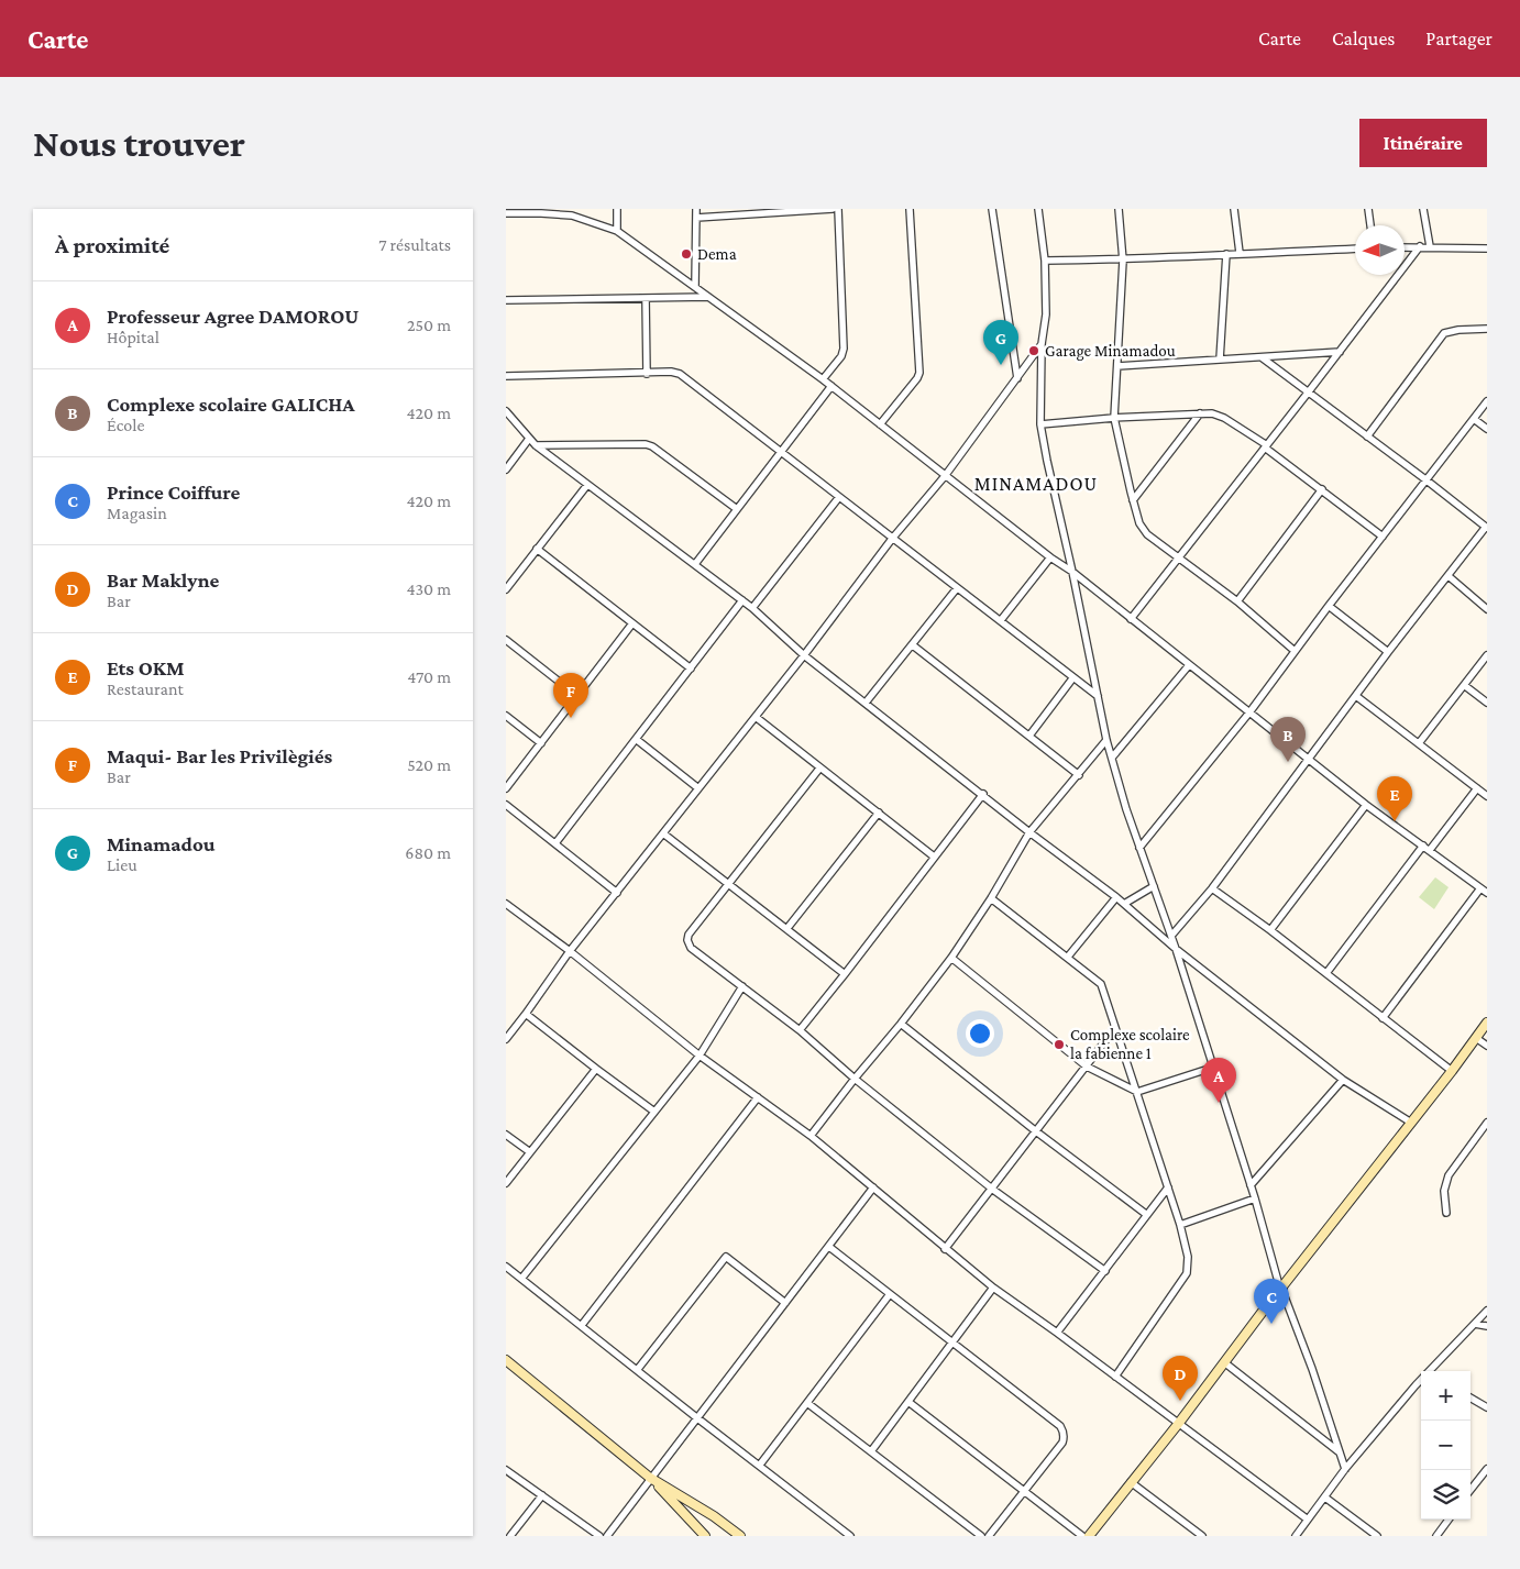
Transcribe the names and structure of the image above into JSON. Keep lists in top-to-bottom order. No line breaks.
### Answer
{"districts":["MINAMADOU"],"places":["Dema","Garage Minamadou","Complexe scolaire la fabienne 1"],"north":"left","page":{"header":"Carte","nav":["Carte","Calques","Partager"],"buttons":"Itinéraire","title":"Nous trouver","heading":["À proximité","7 résultats"],"list":[{"mark":"A","name":"Professeur Agree DAMOROU","note":"Hôpital","value":"250 m"},{"mark":"B","name":"Complexe scolaire GALICHA","note":"École","value":"420 m"},{"mark":"C","name":"Prince Coiffure","note":"Magasin","value":"420 m"},{"mark":"D","name":"Bar Maklyne","note":"Bar","value":"430 m"},{"mark":"E","name":"Ets OKM","note":"Restaurant","value":"470 m"},{"mark":"F","name":"Maqui- Bar les Privilègiés","note":"Bar","value":"520 m"},{"mark":"G","name":"Minamadou","note":"Lieu","value":"680 m"}],"pins":["G","F","B","E","A","C","D"],"map_buttons":["+","−"]}}
